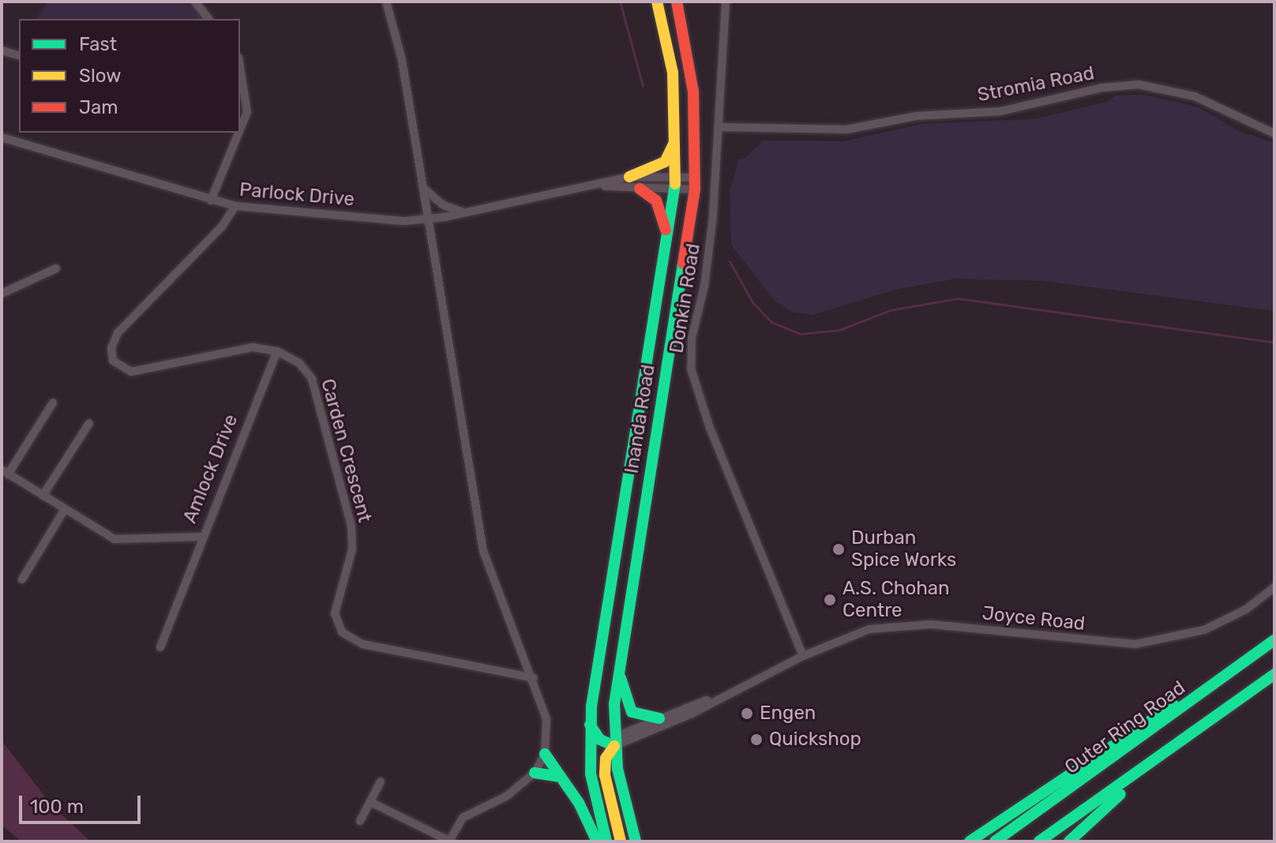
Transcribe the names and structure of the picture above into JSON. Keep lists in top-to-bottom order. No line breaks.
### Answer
{"streets":{"main road":["Inanda Road","Outer Ring Road"],"street":["Stromia Road","Parlock Drive","Donkin Road","Carden Crescent","Amlock Drive","Joyce Road"]},"crossings":[["Stromia Road","Donkin Road"],["Parlock Drive","Inanda Road"],["Parlock Drive","Carden Crescent"],["Donkin Road","Joyce Road"],["Inanda Road","Joyce Road"],["Carden Crescent","Amlock Drive"]],"places":["Durban Spice Works","A.S. Chohan Centre","Engen","Quickshop"],"legend":["Fast","Slow","Jam"],"scale_bar":"100 m"}
